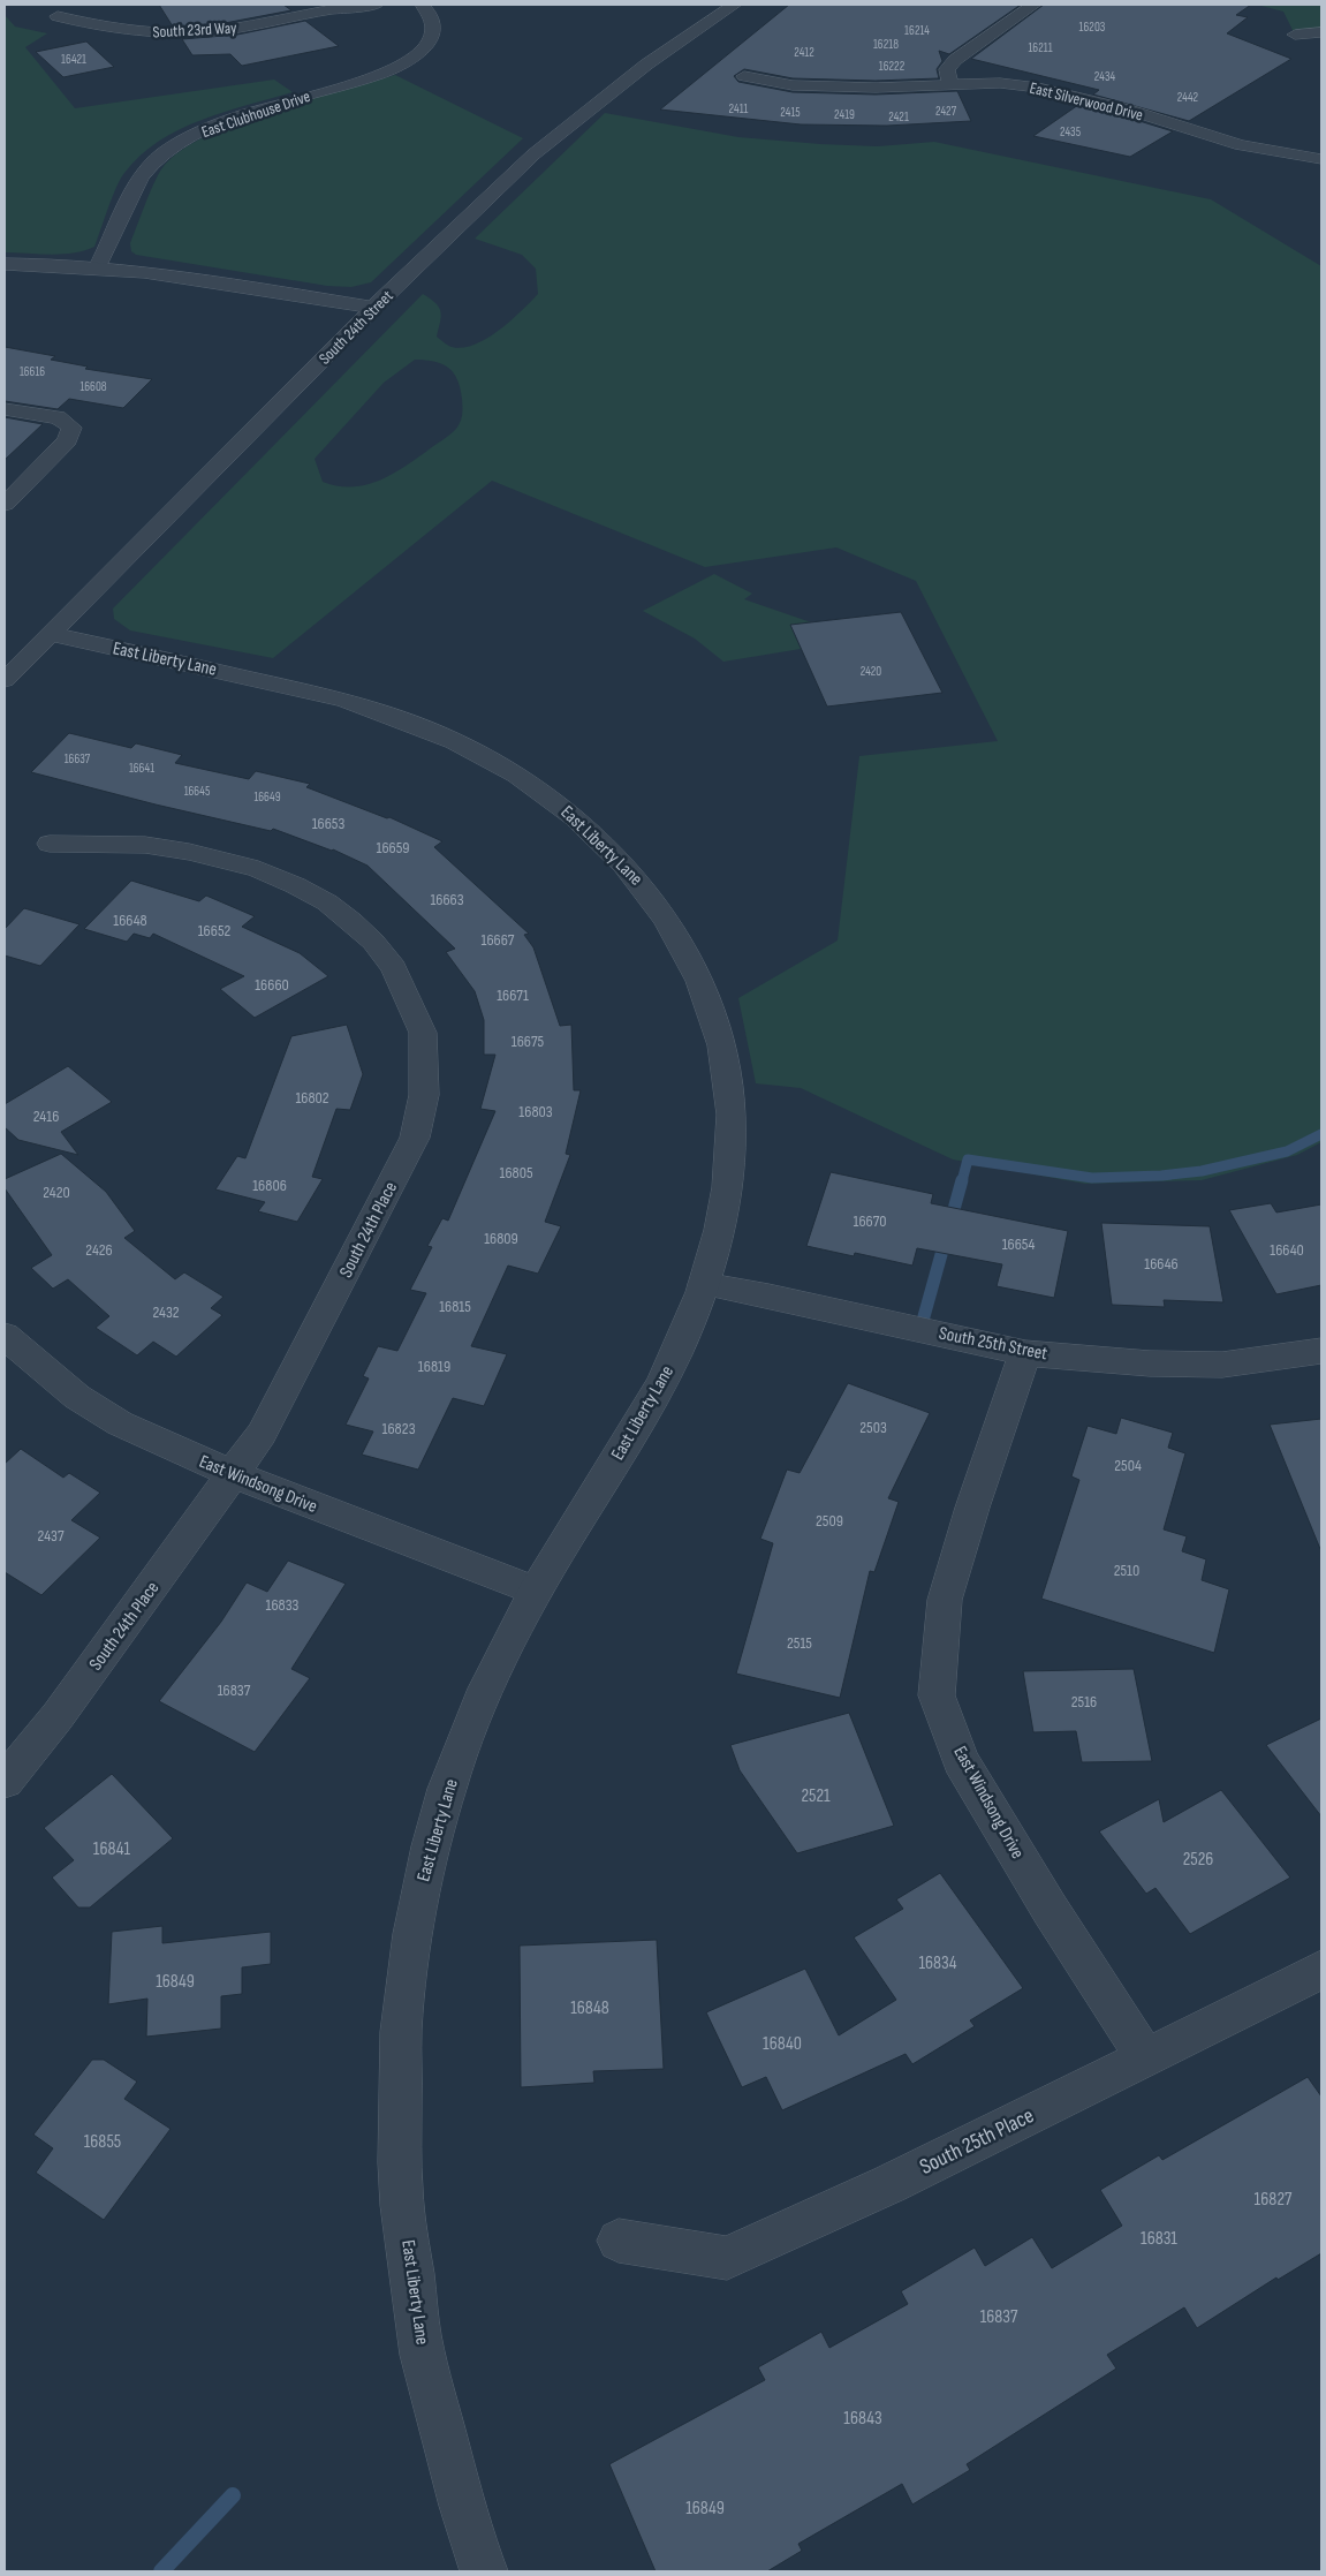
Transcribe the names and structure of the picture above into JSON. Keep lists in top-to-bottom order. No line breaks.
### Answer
{"streets":{"street":["South 23rd Way","East Silverwood Drive","East Clubhouse Drive","South 24th Street","East Liberty Lane","South 24th Place","South 25th Street","East Windsong Drive","South 25th Place"]},"crossings":[["South 24th Street","East Liberty Lane"],["East Liberty Lane","South 25th Street"],["East Liberty Lane","East Windsong Drive"],["South 24th Place","East Windsong Drive"],["South 25th Street","East Windsong Drive"],["East Windsong Drive","South 25th Place"]],"house_numbers":["16203","16214","16218","16211","2412","16421","16222","2434","2442","2411","2427","2415","2419","2421","2435","16616","16608","2420","16637","16641","16645","16649","16653","16659","16663","16648","16652","16667","16660","16671","16675","16802","16803","2416","16805","16806","2420","16670","16809","16654","2426","16640","16646","16815","2432","16819","2503","16823","2504","2509","2437","2510","16833","2515","16837","2516","2521","16841","2526","16834","16849","16848","16840","16855","16827","16831","16837","16843","16849"]}
